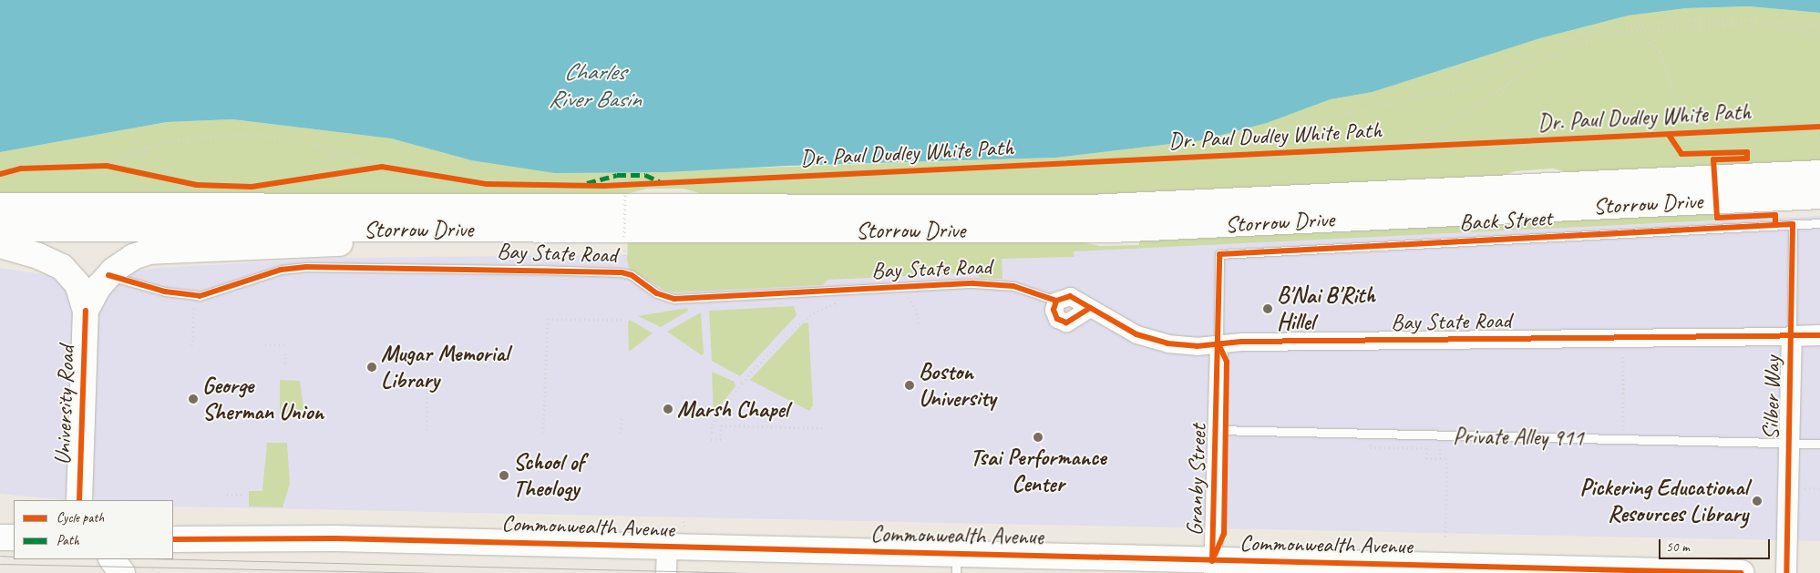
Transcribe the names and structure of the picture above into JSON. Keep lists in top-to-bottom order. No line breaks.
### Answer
{"streets":{"main road":["Storrow Drive","University Road","Commonwealth Avenue"],"street":["Bay State Road","Silber Way","Granby Street"],"lane":["Back Street","Private Alley 911"],"cycle path":["Dr. Paul Dudley White Path"]},"crossings":[["Back Street","Silber Way"],["Back Street","Granby Street"],["Bay State Road","Silber Way"],["Bay State Road","Granby Street"],["Silber Way","Private Alley 911"],["Private Alley 911","Granby Street"],["Granby Street","Commonwealth Avenue"]],"water":["Charles River Basin"],"places":["B'Nai B'Rith Hillel","Mugar Memorial Library","Boston University","George Sherman Union","Marsh Chapel","Tsai Performance Center","School of Theology","Pickering Educational Resources Library"],"legend":["Cycle path","Path"],"scale_bar":"50 m"}
